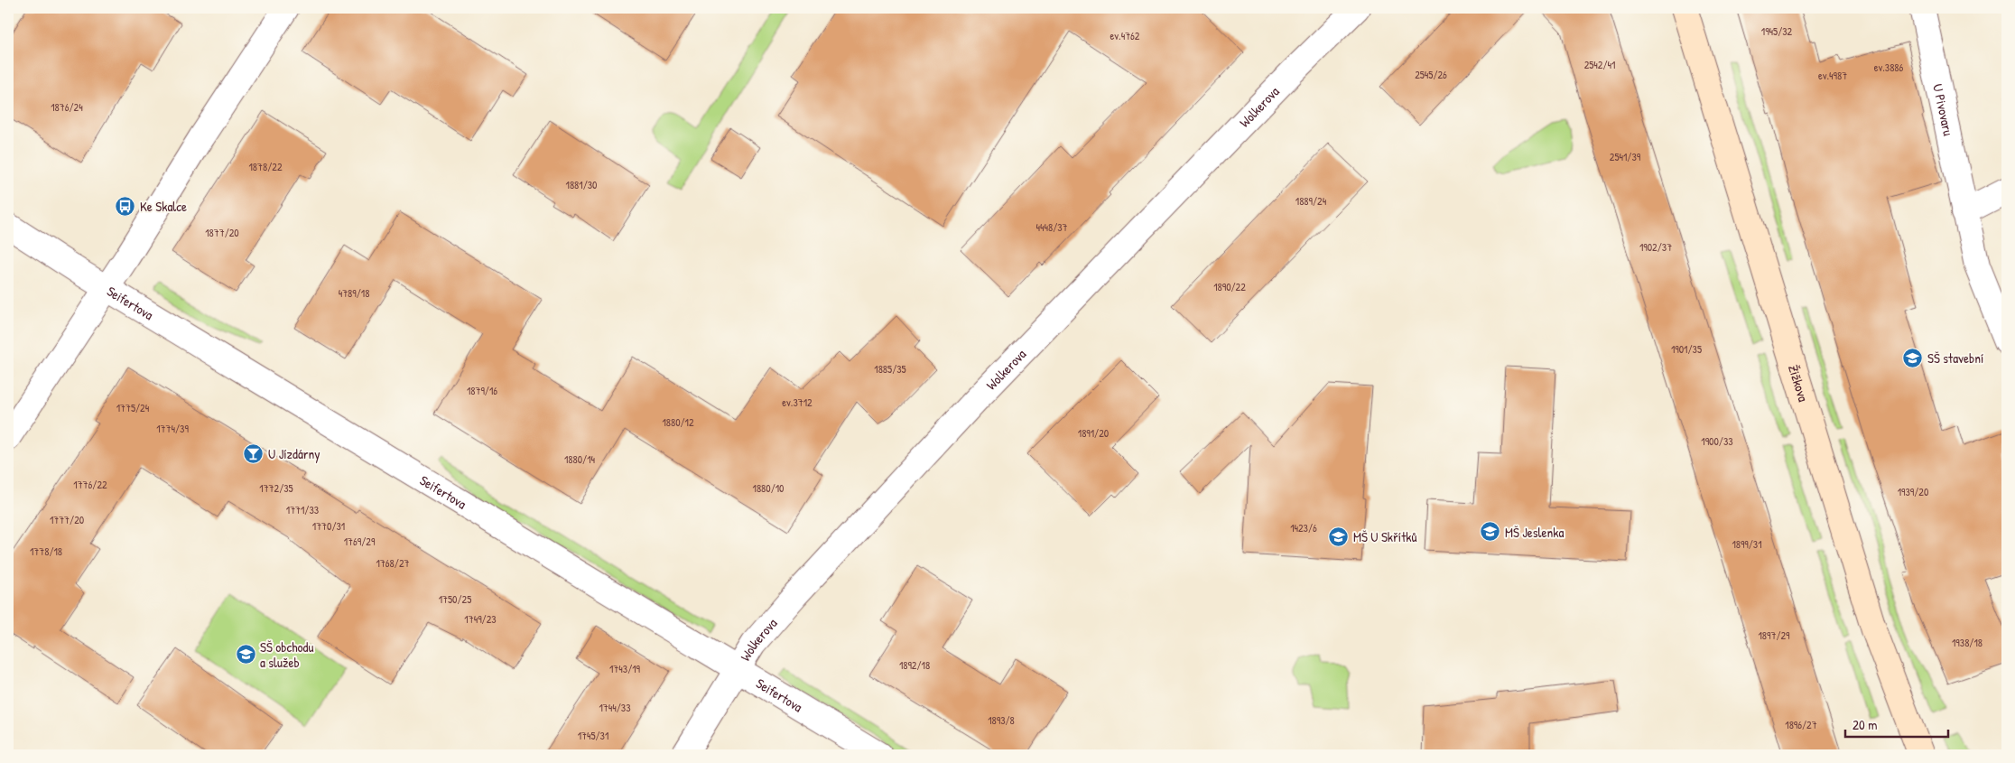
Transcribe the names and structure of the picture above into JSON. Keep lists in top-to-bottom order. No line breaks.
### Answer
{"streets":{"main road":["Žižkova"],"street":["Wolkerova","U Pivovaru","Seifertova"]},"crossings":[["Wolkerova","Seifertova"]],"places":{"bus stop":["Ke Skalce"],"school or university":["SŠ stavební","MŠ Jeslenka","MŠ U Skřítků","SŠ obchodu a služeb"],"bar":["U Jízdárny"]},"house_numbers":["1945/32","ev.4762","2542/41","ev.3886","2545/26","ev.4987","1876/24","2541/39","1878/22","1881/30","1889/24","4448/37","1877/20","1902/37","1890/22","4789/18","1901/35","1885/35","1879/16","ev.3712","1775/24","1880/12","1774/39","1891/20","1900/33","1880/14","1776/22","1772/35","1880/10","1939/20","1771/33","1777/20","1770/31","1423/6","1769/29","1899/31","1778/18","1768/27","1750/25","1749/23","1897/29","1938/18","1892/18","1743/19","1744/33","1893/8","1896/27","1745/31"],"scale_bar":"20 m"}
